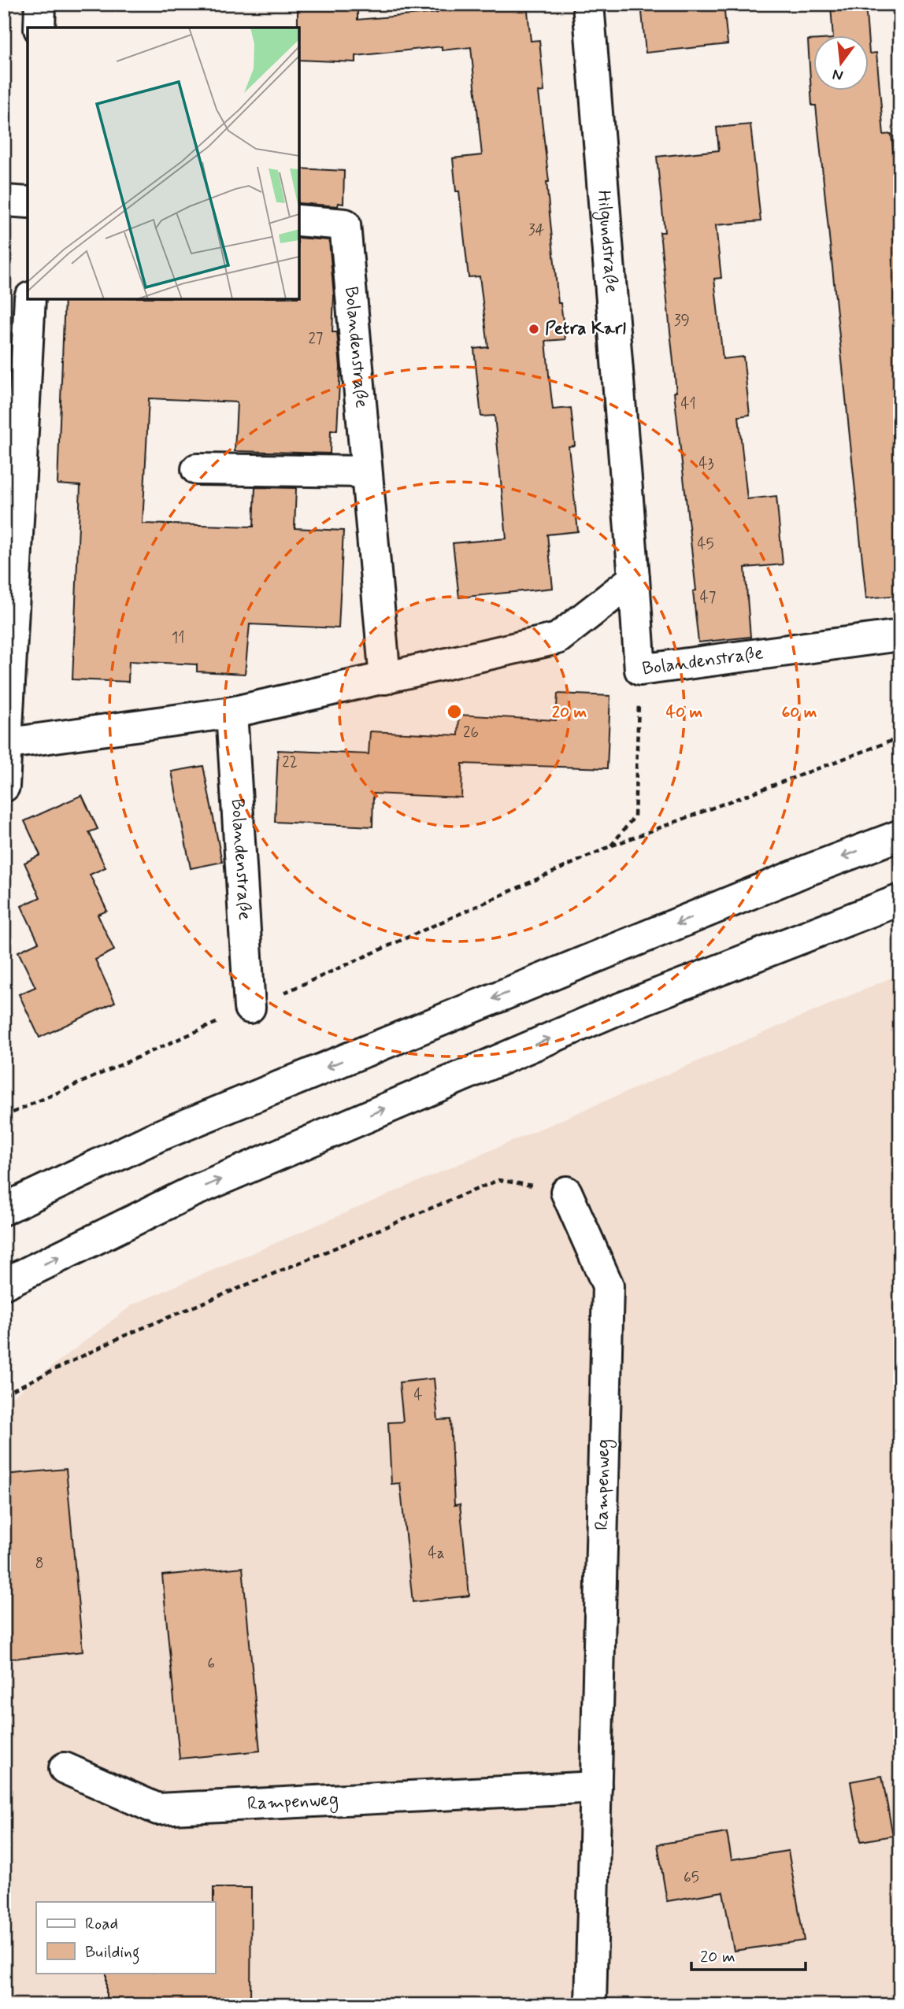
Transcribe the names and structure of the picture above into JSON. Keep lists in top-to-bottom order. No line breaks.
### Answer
{"streets":{"main road":["Hilgundstraße","Bolandenstraße","Rampenweg"]},"crossings":[["Hilgundstraße","Bolandenstraße"]],"places":["Petra Karl"],"house_numbers":["34","39","27","41","43","45","47","11","26","22","4","4a","8","6","65"],"legend":["Road","Building"],"scale_bar":"20 m","north":"bottom","rings":["20 m","40 m","60 m"]}
